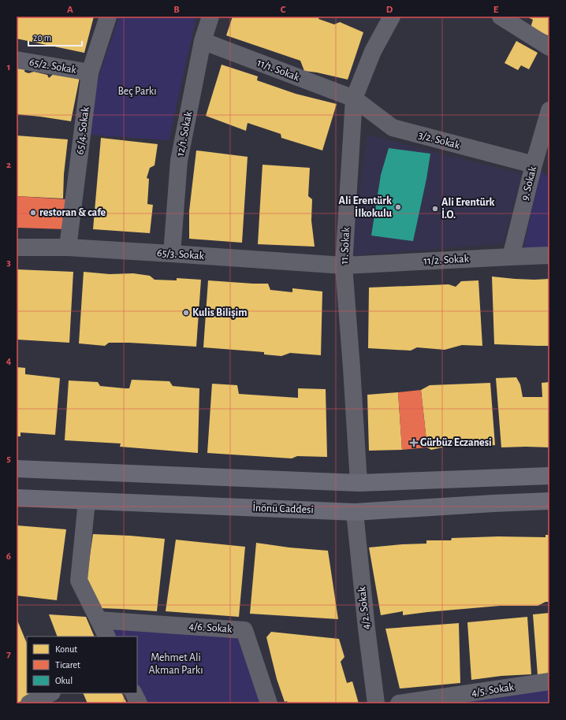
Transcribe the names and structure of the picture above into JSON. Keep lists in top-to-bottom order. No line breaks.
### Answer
{"streets":{"main road":["İnönü Caddesi"],"street":["65/2. Sokak","11/1. Sokak","65/4. Sokak","12/1. Sokak","3/2. Sokak","9. Sokak","11. Sokak","65/3. Sokak","11/2. Sokak","4/2. Sokak","4/6. Sokak","4/5. Sokak"]},"crossings":[["65/2. Sokak","65/4. Sokak"],["11/1. Sokak","12/1. Sokak"],["11/1. Sokak","3/2. Sokak"],["11/1. Sokak","11. Sokak"],["65/4. Sokak","65/3. Sokak"],["12/1. Sokak","65/3. Sokak"],["3/2. Sokak","9. Sokak"],["3/2. Sokak","11. Sokak"],["9. Sokak","11/2. Sokak"],["11. Sokak","65/3. Sokak"],["11. Sokak","11/2. Sokak"],["65/3. Sokak","11/2. Sokak"],["İnönü Caddesi","4/2. Sokak"]],"parks":["Beç Parkı","Mehmet Ali Akman Parkı"],"places":{"other":["Ali Erentürk İlkokulu","Ali Erentürk İ.O.","restoran & cafe","Kulis Bilişim"],"health":["Gürbüz Eczanesi"]},"legend":["Konut","Ticaret","Okul"],"scale_bar":"20 m","grid":{"columns":["A","B","C","D","E"],"rows":["1","2","3","4","5","6","7"]}}
